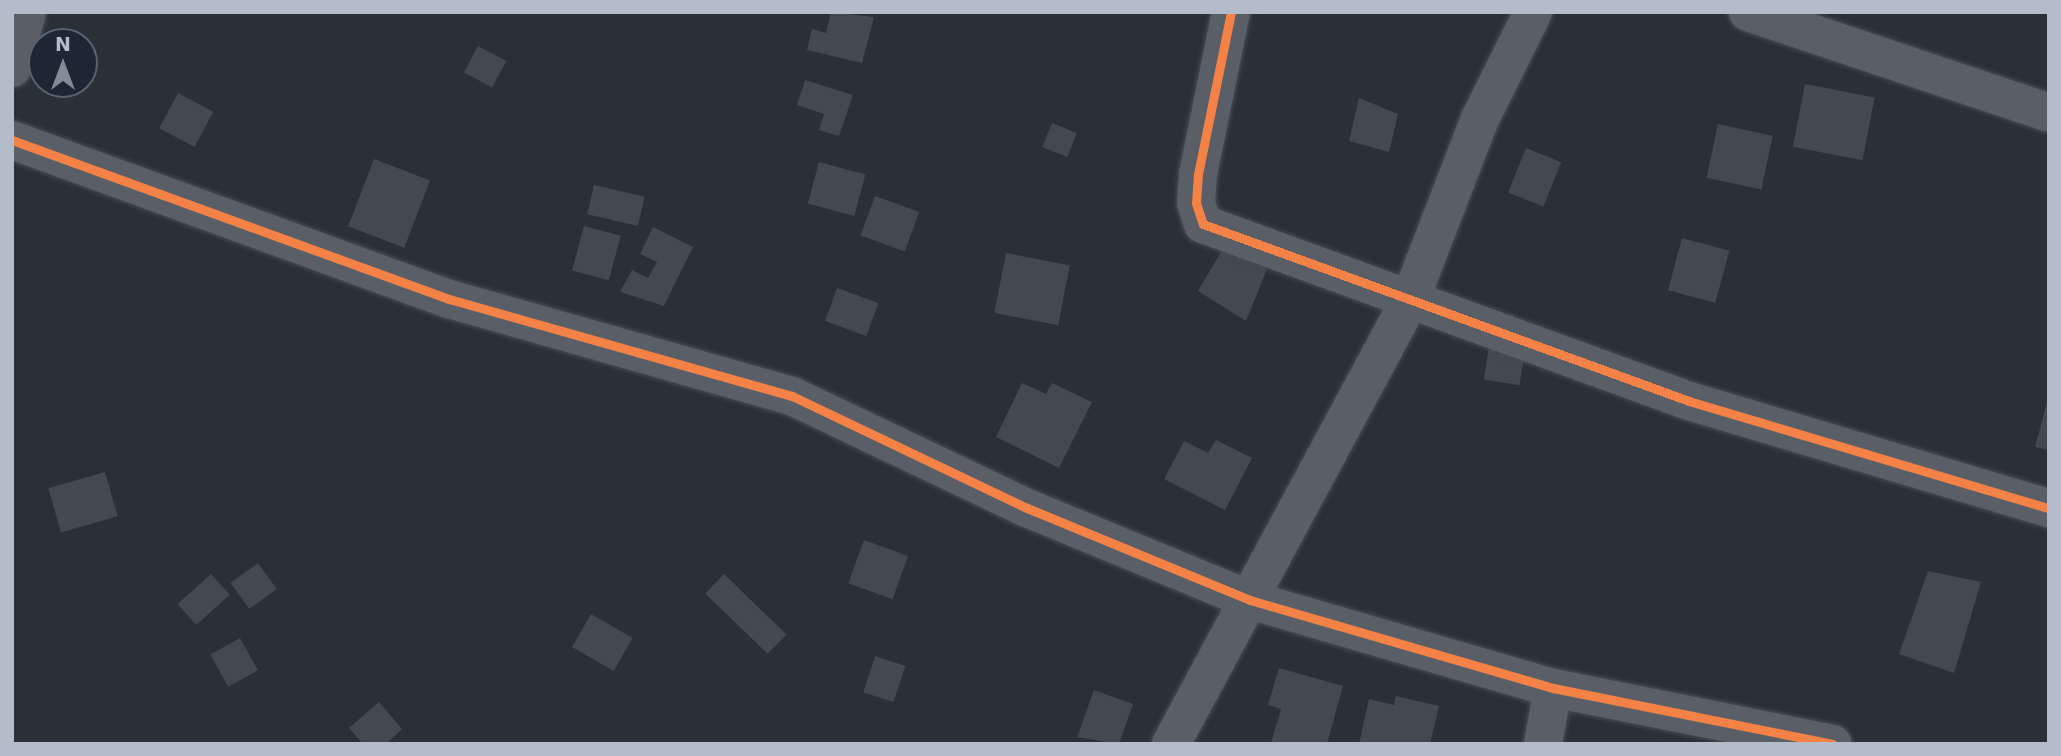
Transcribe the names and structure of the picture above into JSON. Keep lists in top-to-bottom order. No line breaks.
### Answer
{"north":"top"}
